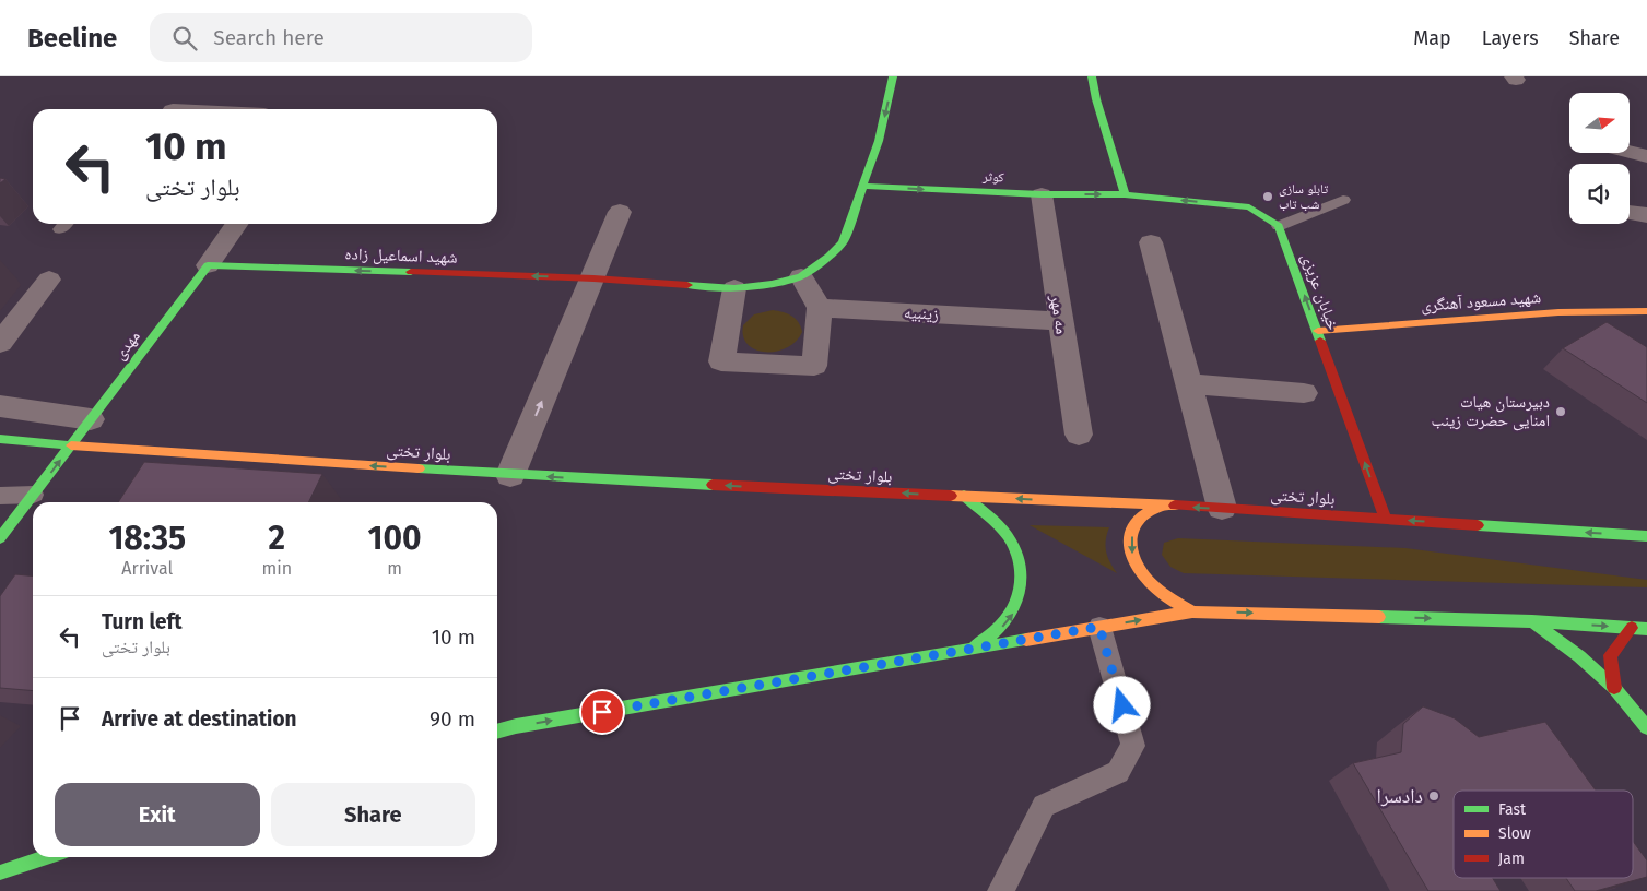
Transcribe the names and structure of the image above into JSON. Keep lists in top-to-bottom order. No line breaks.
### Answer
{"streets":{"street":["کوثر","شهید اسماعیل زاده","خیابان عزیزی","شهید مسعود آهنگری","زینبیه","مه مهر","مهدی","بلوار تختی"]},"crossings":[["کوثر","مه مهر"],["شهید اسماعیل زاده","مهدی"],["خیابان عزیزی","شهید مسعود آهنگری"],["خیابان عزیزی","بلوار تختی"],["زینبیه","مه مهر"],["مهدی","بلوار تختی"]],"one_way":["کوثر","شهید اسماعیل زاده","خیابان عزیزی","بلوار تختی"],"places":["تابلو سازی شب تاب","دبیرستان هیات امنایی حضرت زینب","دادسرا"],"legend":["Fast","Slow","Jam"],"north":"right","page":{"header":"Beeline","search":"Search here","nav":["Map","Layers","Share"],"turn":["10 m","بلوار تختی"],"eta":["18:35","Arrival","2","min","100","m"],"list":[{"name":"Turn left","note":"بلوار تختی","value":"10 m"},{"name":"Arrive at destination","value":"90 m"}],"buttons":["Exit","Share"]}}
